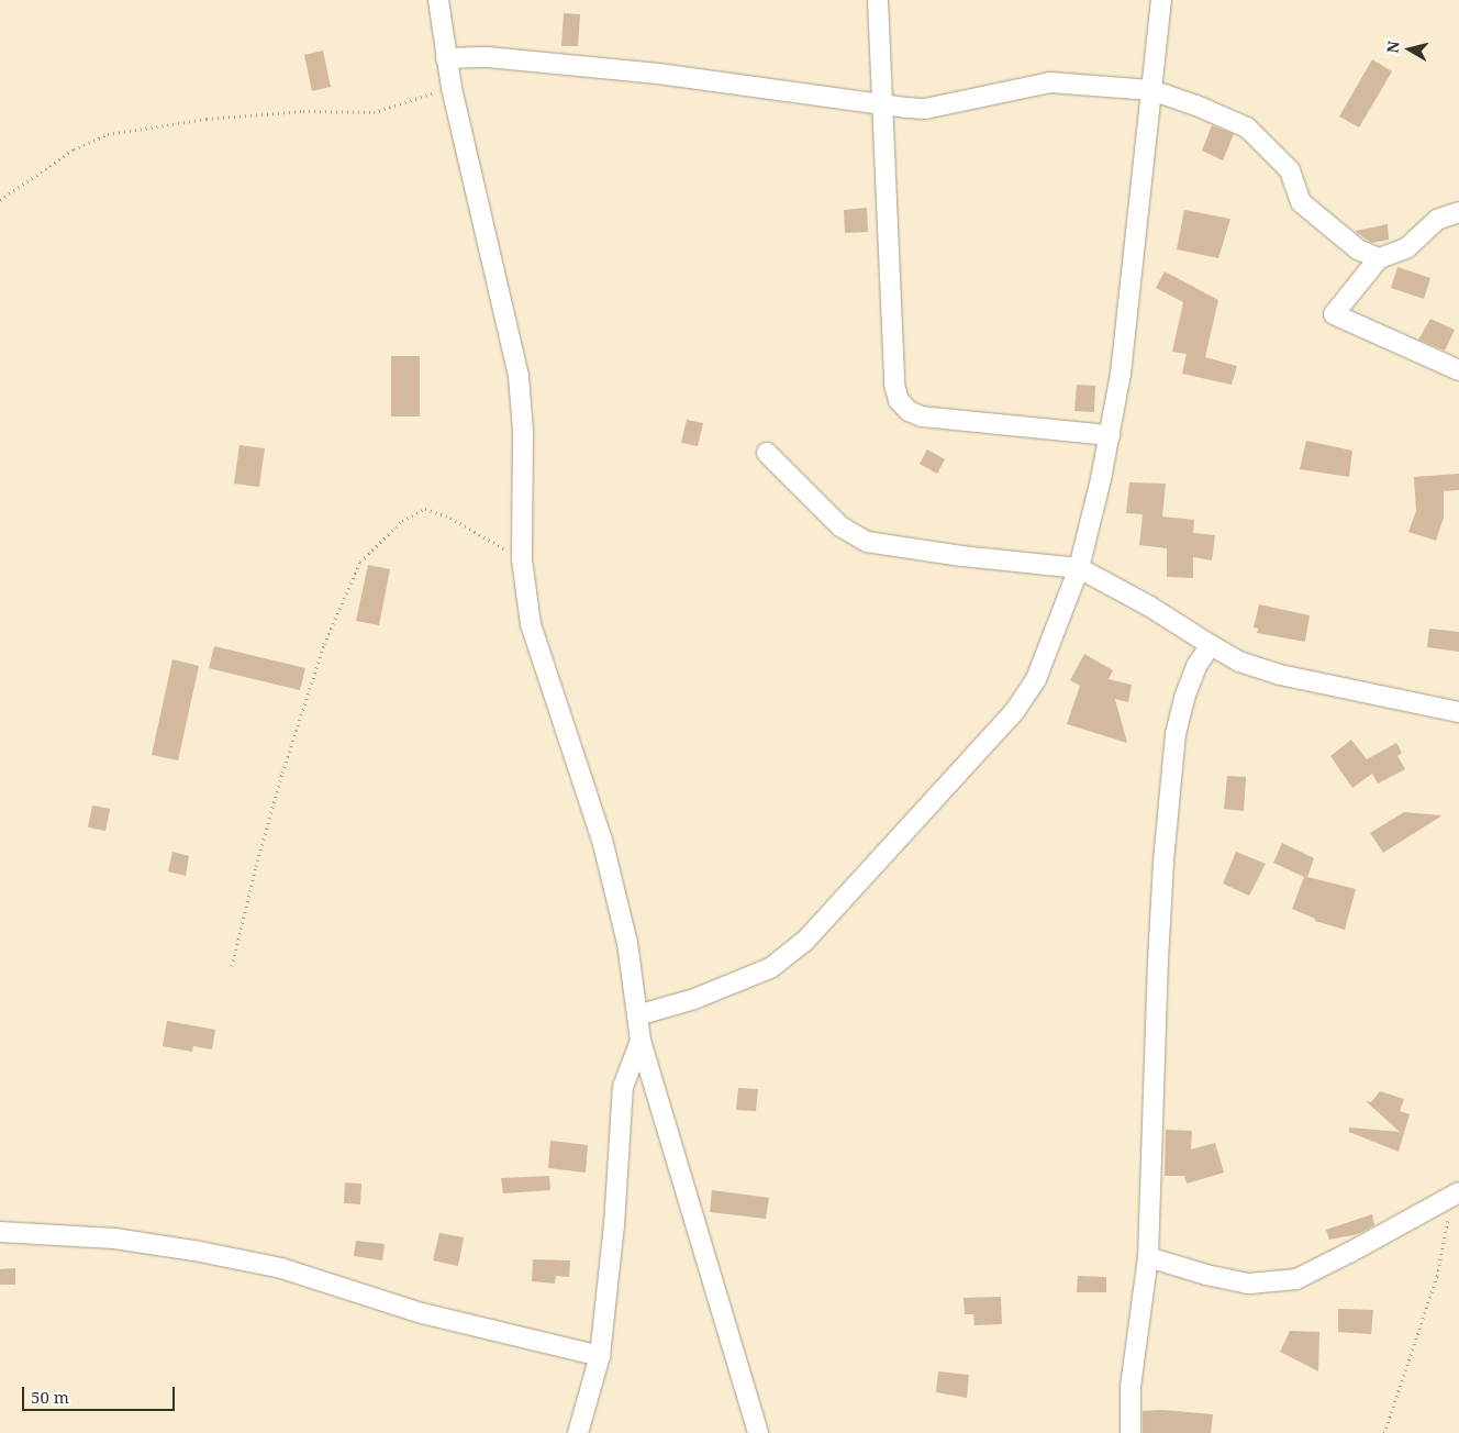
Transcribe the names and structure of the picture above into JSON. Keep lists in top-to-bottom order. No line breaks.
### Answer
{"scale_bar":"50 m","north":"left"}
